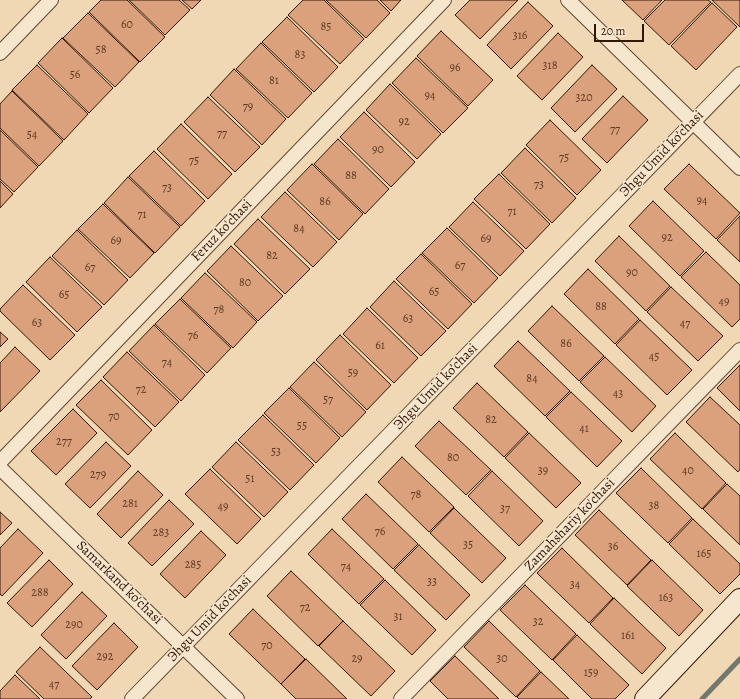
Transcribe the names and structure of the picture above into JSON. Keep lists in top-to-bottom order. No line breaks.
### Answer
{"streets":{"street":["Эhgu Umid ko’chasi","Feruz ko'chasi","Zamahshariy ko'chasi","Samarkand ko'chasi"]},"crossings":[["Эhgu Umid ko’chasi","Samarkand ko'chasi"]],"house_numbers":["60","85","316","58","83","318","96","56","81","94","320","79","92","77","77","54","90","75","75","88","73","73","94","86","71","71","84","92","69","69","82","67","67","90","80","65","65","49","88","78","63","63","47","76","86","61","45","74","59","84","72","43","57","70","82","55","41","277","53","80","39","40","279","51","78","281","38","49","37","76","283","35","36","165","285","74","33","34","288","163","72","31","32","290","161","70","292","29","30","159","47"],"scale_bar":"20 m"}
